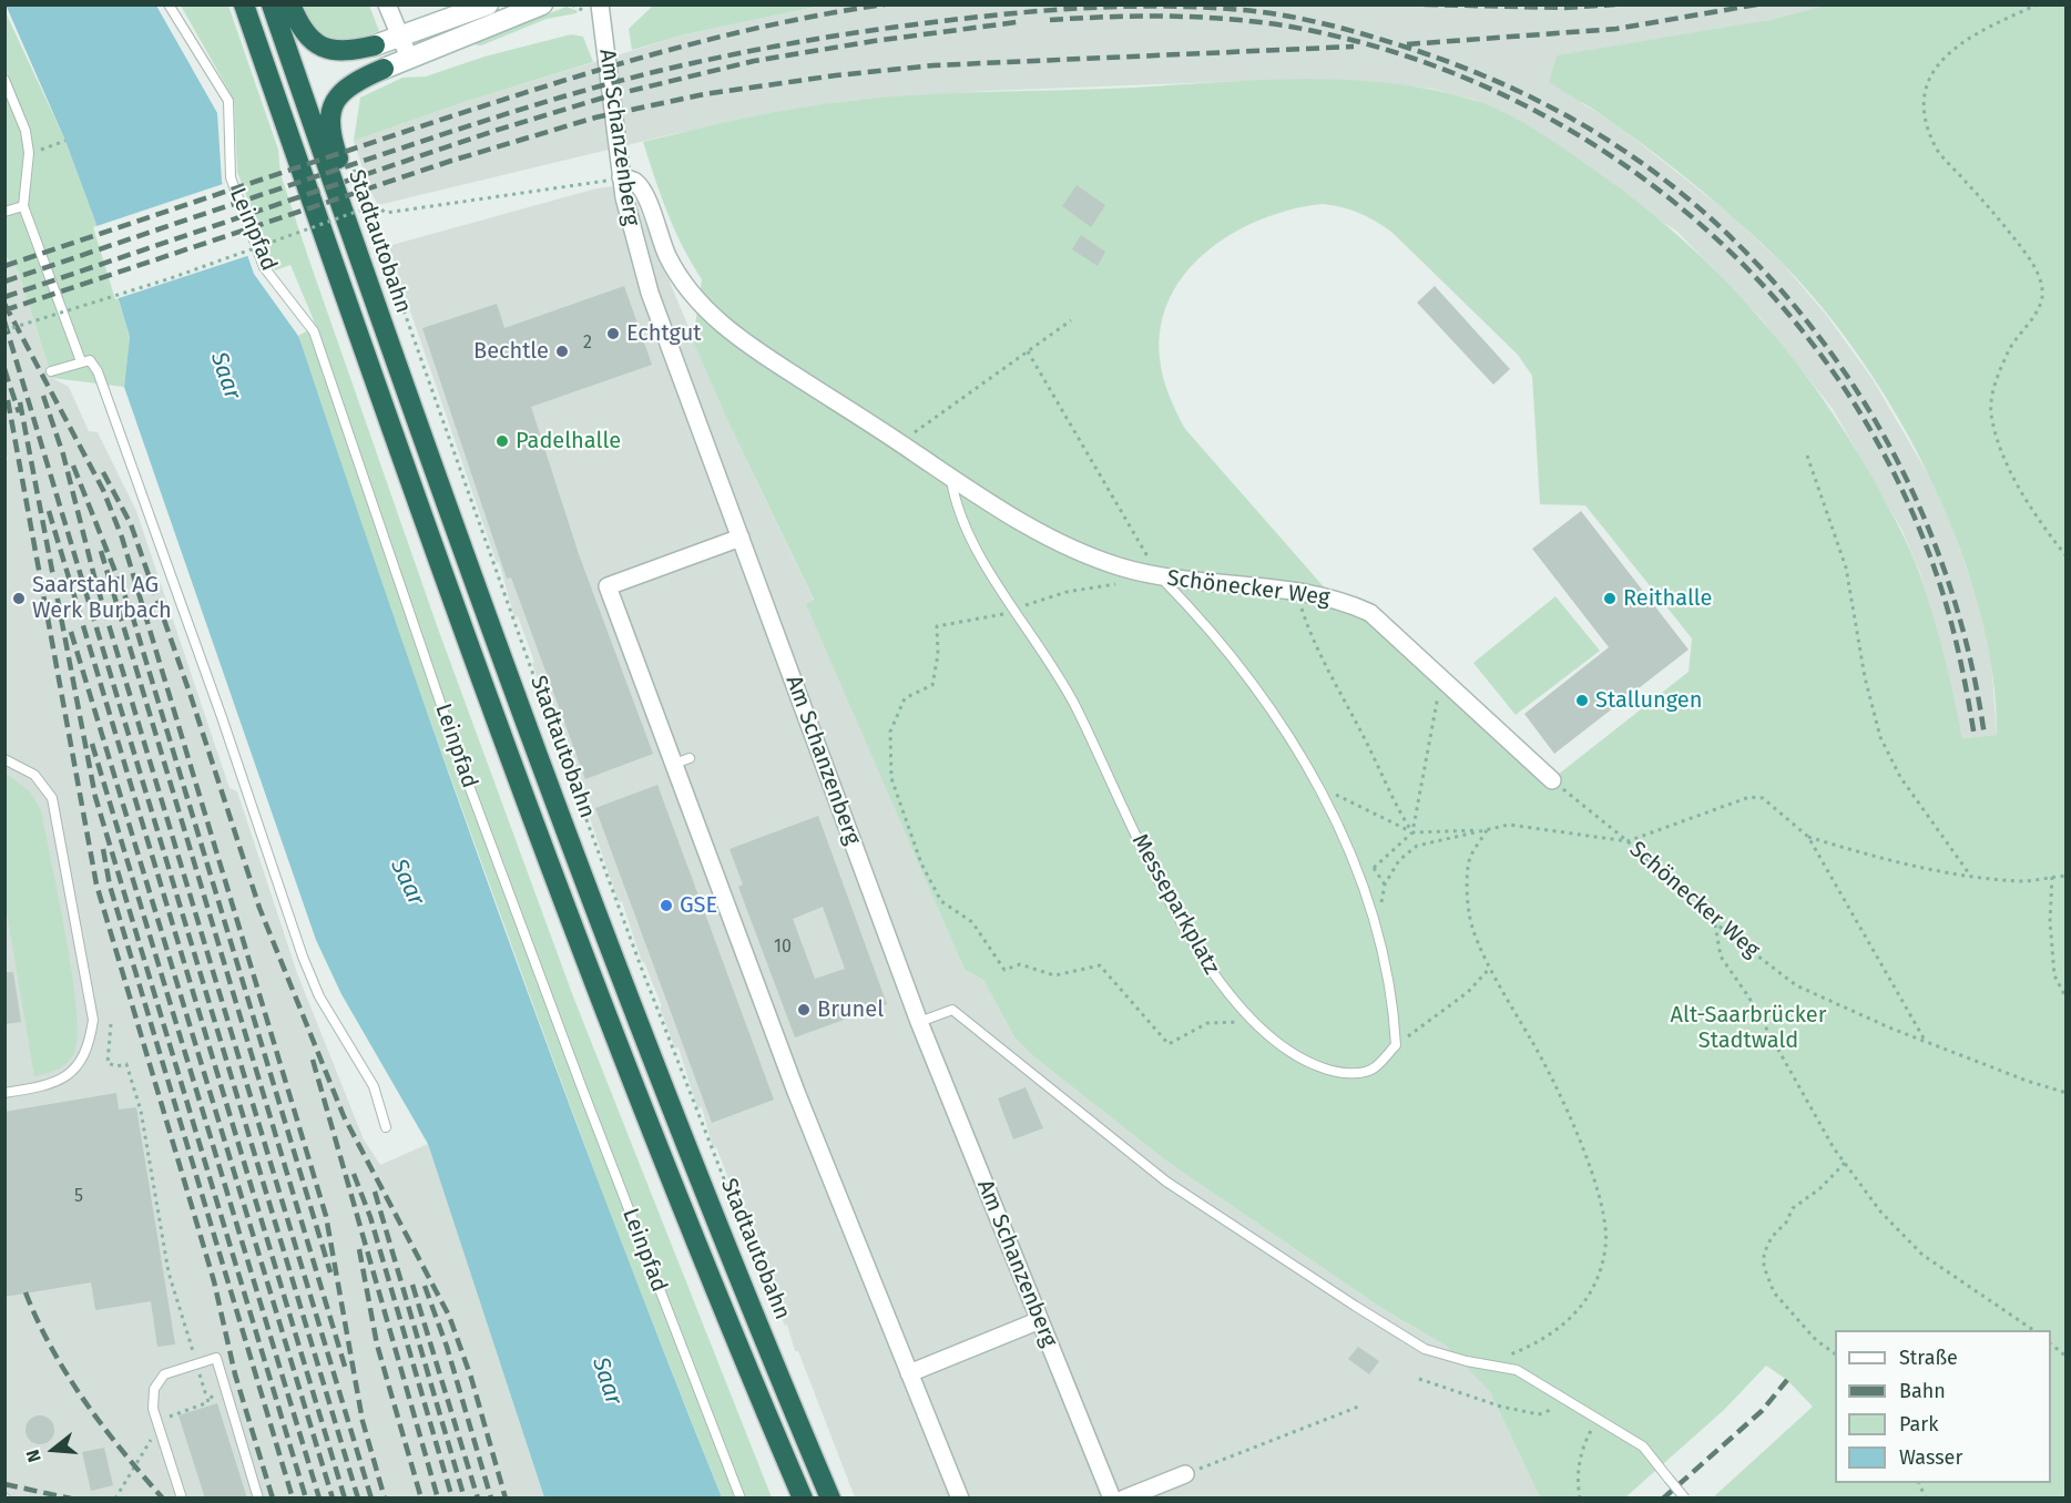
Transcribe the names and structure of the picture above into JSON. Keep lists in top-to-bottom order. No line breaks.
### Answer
{"streets":{"highway":["Stadtautobahn"],"street":["Am Schanzenberg","Schönecker Weg"],"lane":["Leinpfad","Messeparkplatz"]},"crossings":[["Am Schanzenberg","Schönecker Weg"],["Schönecker Weg","Messeparkplatz"]],"water":["Saar"],"parks":["Alt-Saarbrücker Stadtwald"],"places":["Echtgut","Bechtle","Padelhalle","Saarstahl AG Werk Burbach","Reithalle","Stallungen","GSE","Brunel"],"house_numbers":["2","10","5"],"legend":["Straße","Bahn","Park","Wasser"],"north":"left"}
